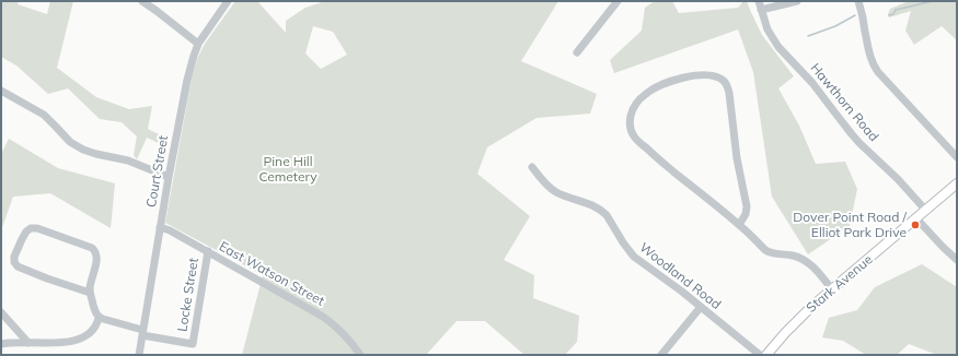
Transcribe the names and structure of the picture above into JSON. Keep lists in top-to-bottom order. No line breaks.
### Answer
{"streets":{"main road":["Stark Avenue"],"street":["Hawthorn Road","Court Street","East Watson Street","Woodland Road","Locke Street"]},"crossings":[["Hawthorn Road","Stark Avenue"],["Court Street","East Watson Street"],["Court Street","Locke Street"],["East Watson Street","Locke Street"]],"parks":["Pine Hill Cemetery"],"places":["Dover Point Road / Elliot Park Drive"]}
